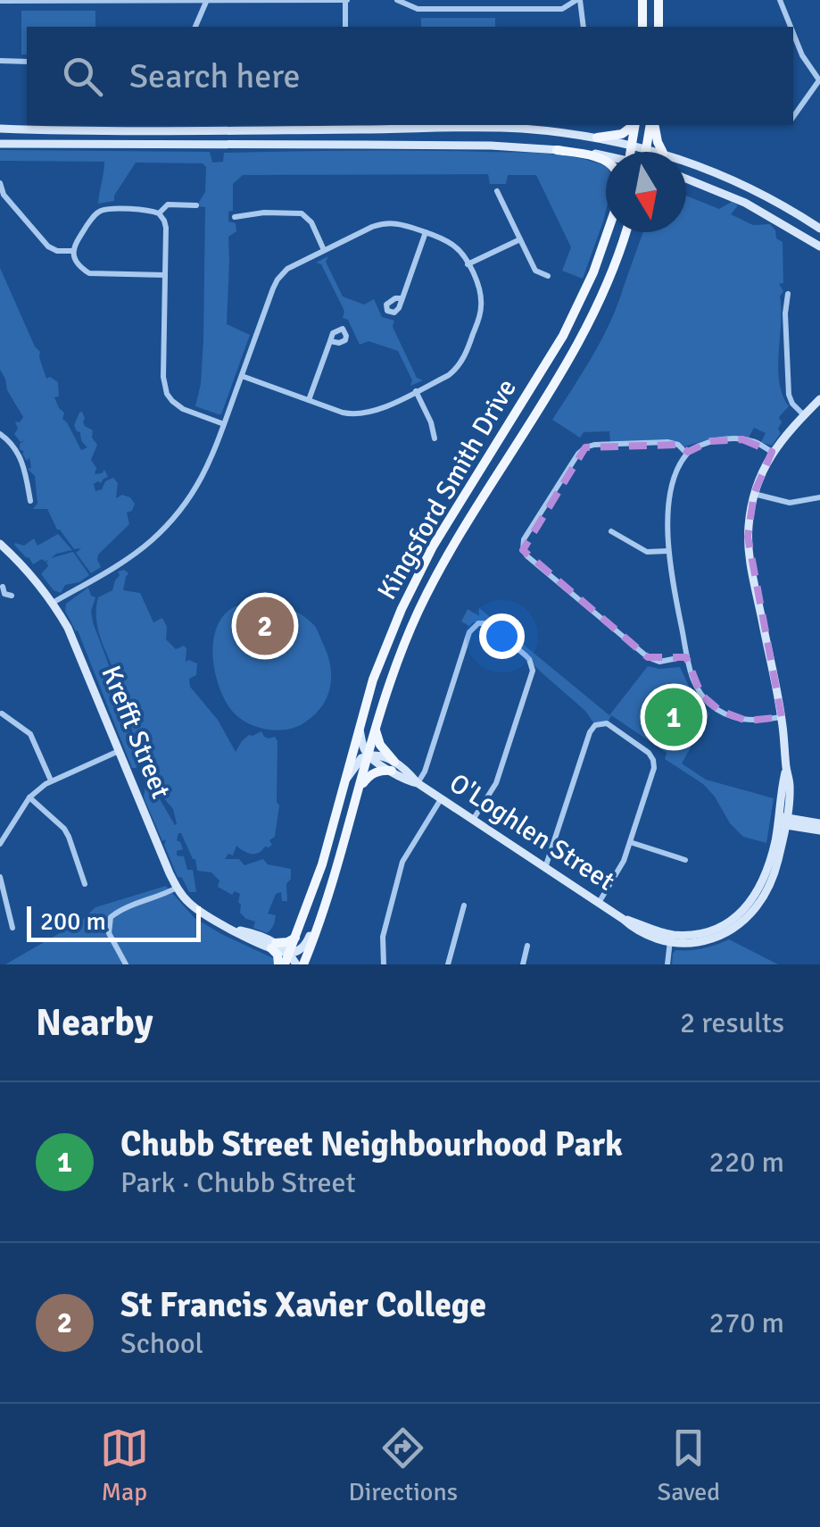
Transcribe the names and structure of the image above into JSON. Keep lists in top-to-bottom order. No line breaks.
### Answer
{"streets":{"main road":["Kingsford Smith Drive"],"street":["Krefft Street","O'Loghlen Street"]},"crossings":[["Kingsford Smith Drive","Krefft Street"]],"scale_bar":"200 m","north":"bottom","page":{"search":"Search here","pins":["2","1"],"scale":"200 m","heading":["Nearby","2 results"],"list":[{"mark":"1","name":"Chubb Street Neighbourhood Park","note":"Park · Chubb Street","value":"220 m"},{"mark":"2","name":"St Francis Xavier College","note":"School","value":"270 m"}],"nav":["Map","Directions","Saved"]}}
